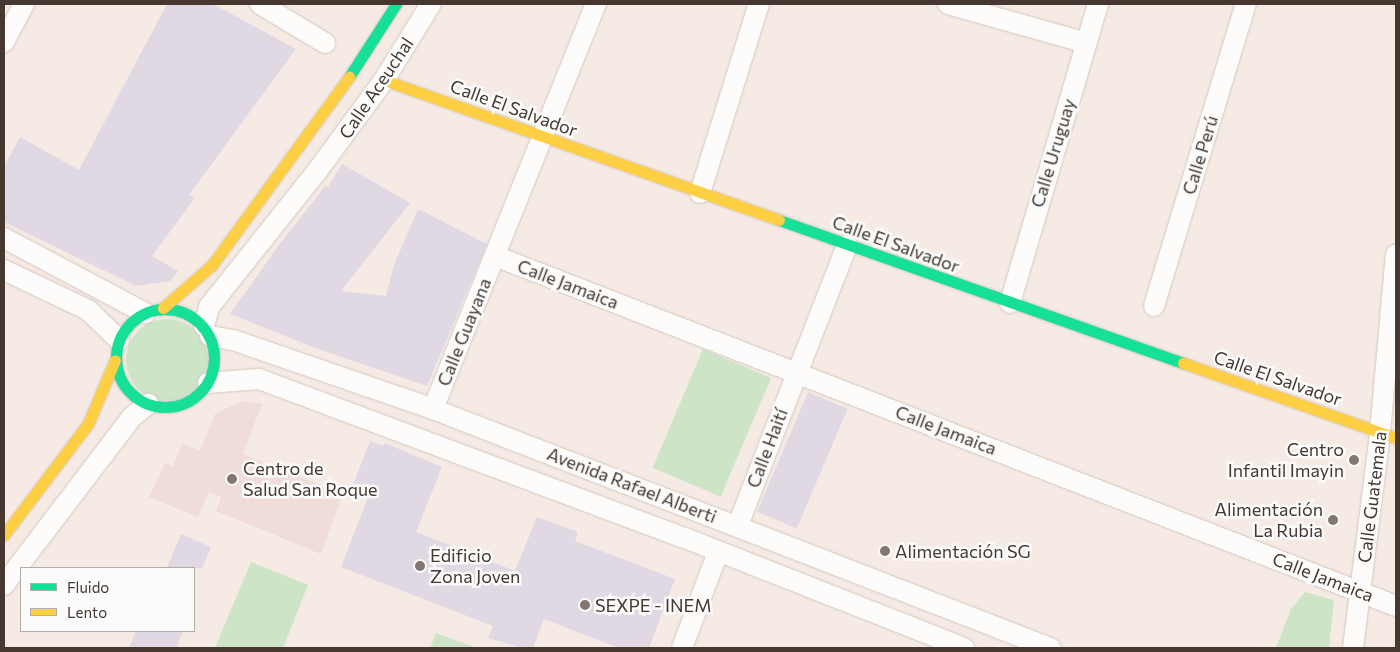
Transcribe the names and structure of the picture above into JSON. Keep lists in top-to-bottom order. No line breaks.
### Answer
{"streets":{"street":["Calle Aceuchal","Calle El Salvador","Calle Uruguay","Calle Perú","Calle Jamaica","Calle Guayana","Calle Haití","Avenida Rafael Alberti","Calle Guatemala"]},"crossings":[["Calle Aceuchal","Calle El Salvador"],["Calle Aceuchal","Avenida Rafael Alberti"],["Calle El Salvador","Calle Uruguay"],["Calle El Salvador","Calle Guayana"],["Calle El Salvador","Calle Haití"],["Calle El Salvador","Calle Guatemala"],["Calle Jamaica","Calle Guayana"],["Calle Jamaica","Calle Haití"],["Calle Jamaica","Calle Guatemala"],["Calle Guayana","Avenida Rafael Alberti"],["Calle Haití","Avenida Rafael Alberti"]],"places":["Centro Infantil Imayin","Centro de Salud San Roque","Alimentación La Rubia","Alimentación SG","Edificio Zona Joven","SEXPE - INEM"],"legend":["Fluido","Lento"]}
